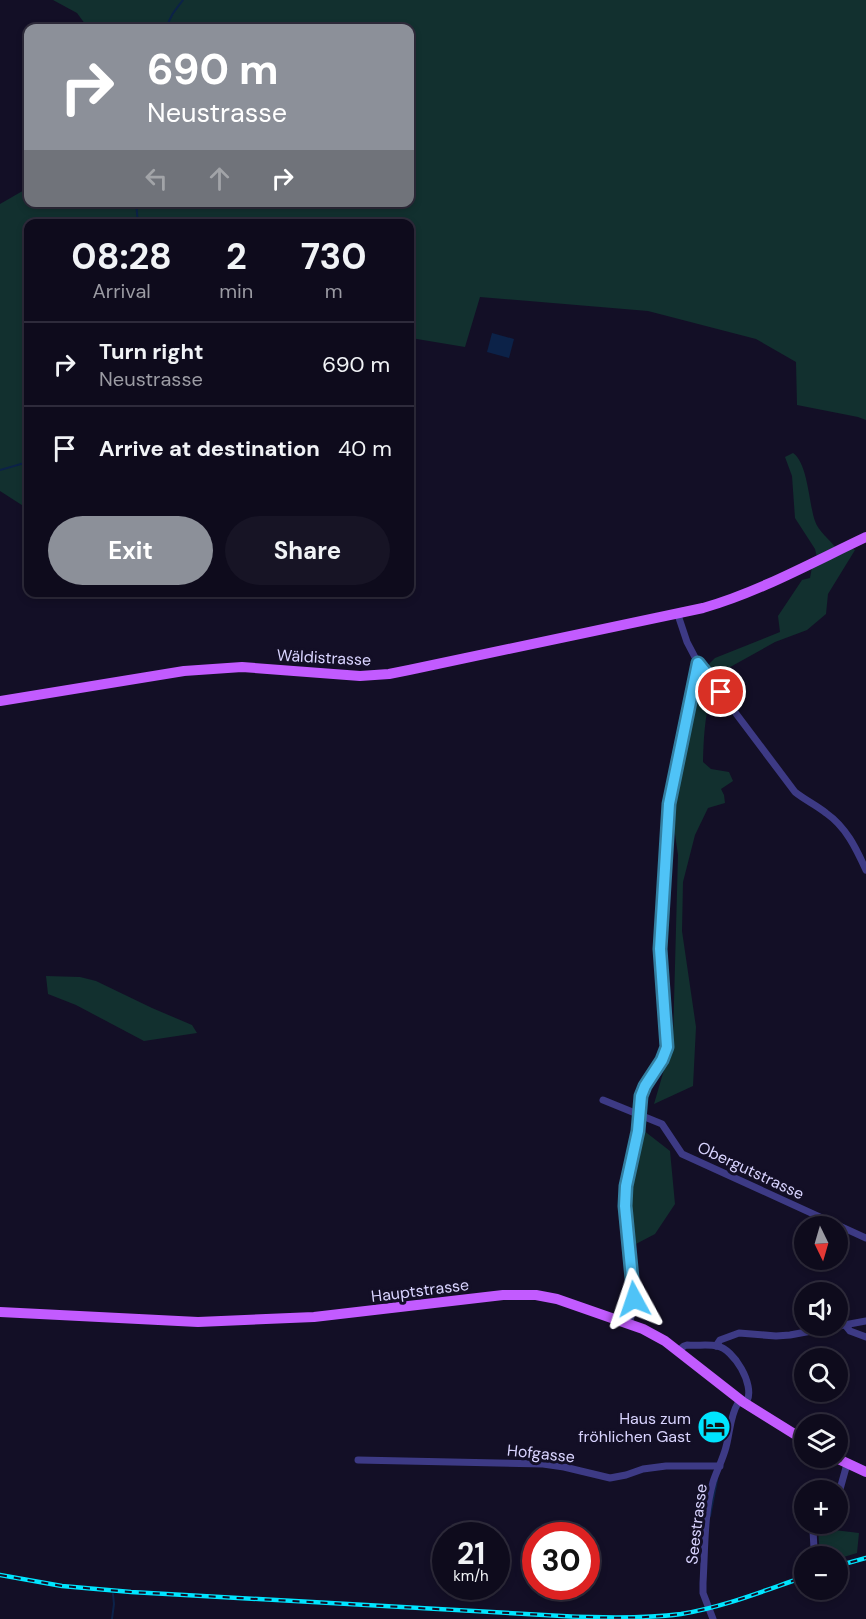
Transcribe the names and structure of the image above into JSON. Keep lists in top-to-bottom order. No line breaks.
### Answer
{"streets":{"main road":["Wäldistrasse","Hauptstrasse"],"street":["Obergutstrasse","Hofgasse","Seestrasse"]},"crossings":[["Hauptstrasse","Seestrasse"],["Hofgasse","Seestrasse"]],"places":{"hotel":["Haus zum fröhlichen Gast"]},"north":"bottom","page":{"turn":["690 m","Neustrasse"],"eta":["08:28","Arrival","2","min","730","m"],"list":[{"name":"Turn right","note":"Neustrasse","value":"690 m"},{"name":"Arrive at destination","value":"40 m"}],"buttons":["Exit","Share"],"map_buttons":["+","−"],"speed":"21 km/h","limit":"30"}}
